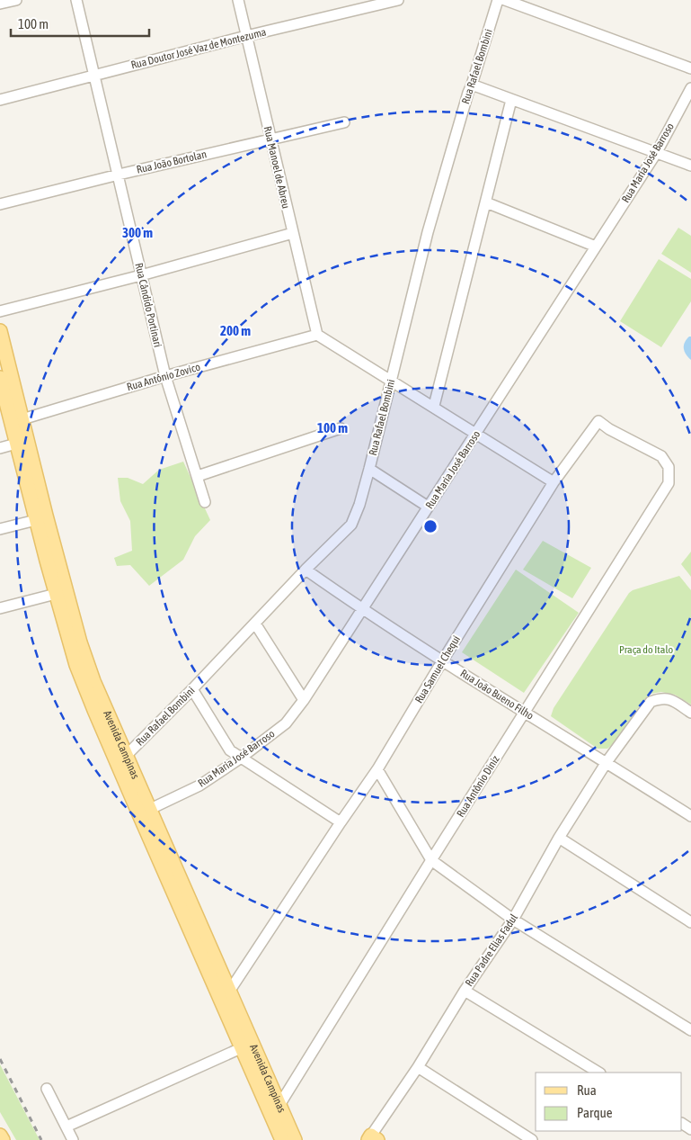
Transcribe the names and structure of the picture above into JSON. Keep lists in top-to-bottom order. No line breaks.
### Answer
{"streets":{"main road":["Avenida Campinas"],"street":["Rua Doutor José Vaz de Montezuma","Rua Rafael Bombini","Rua João Bortolan","Rua Maria José Barroso","Rua Manoel de Abreu","Rua Cândido Portinari","Rua Antônio Zovico","Rua Samuel Chequi","Rua João Bueno Filho","Rua Antônio Diniz","Rua Padre Elias Fadul"]},"crossings":[["Rua Doutor José Vaz de Montezuma","Rua Manoel de Abreu"],["Rua Doutor José Vaz de Montezuma","Rua Cândido Portinari"],["Rua Rafael Bombini","Rua João Bueno Filho"],["Rua Rafael Bombini","Avenida Campinas"],["Rua João Bortolan","Rua Manoel de Abreu"],["Rua João Bortolan","Rua Cândido Portinari"],["Rua Maria José Barroso","Rua João Bueno Filho"],["Rua Maria José Barroso","Avenida Campinas"],["Rua Manoel de Abreu","Rua Antônio Zovico"],["Rua Cândido Portinari","Rua Antônio Zovico"],["Rua Antônio Zovico","Avenida Campinas"],["Rua Samuel Chequi","Rua João Bueno Filho"],["Rua Samuel Chequi","Avenida Campinas"],["Rua Samuel Chequi","Rua Antônio Diniz"],["Rua João Bueno Filho","Rua Antônio Diniz"],["Rua João Bueno Filho","Rua Padre Elias Fadul"],["Avenida Campinas","Rua Antônio Diniz"]],"parks":["Praça do Italo"],"legend":["Rua","Parque"],"scale_bar":"100 m","rings":["300 m","200 m","100 m"]}
